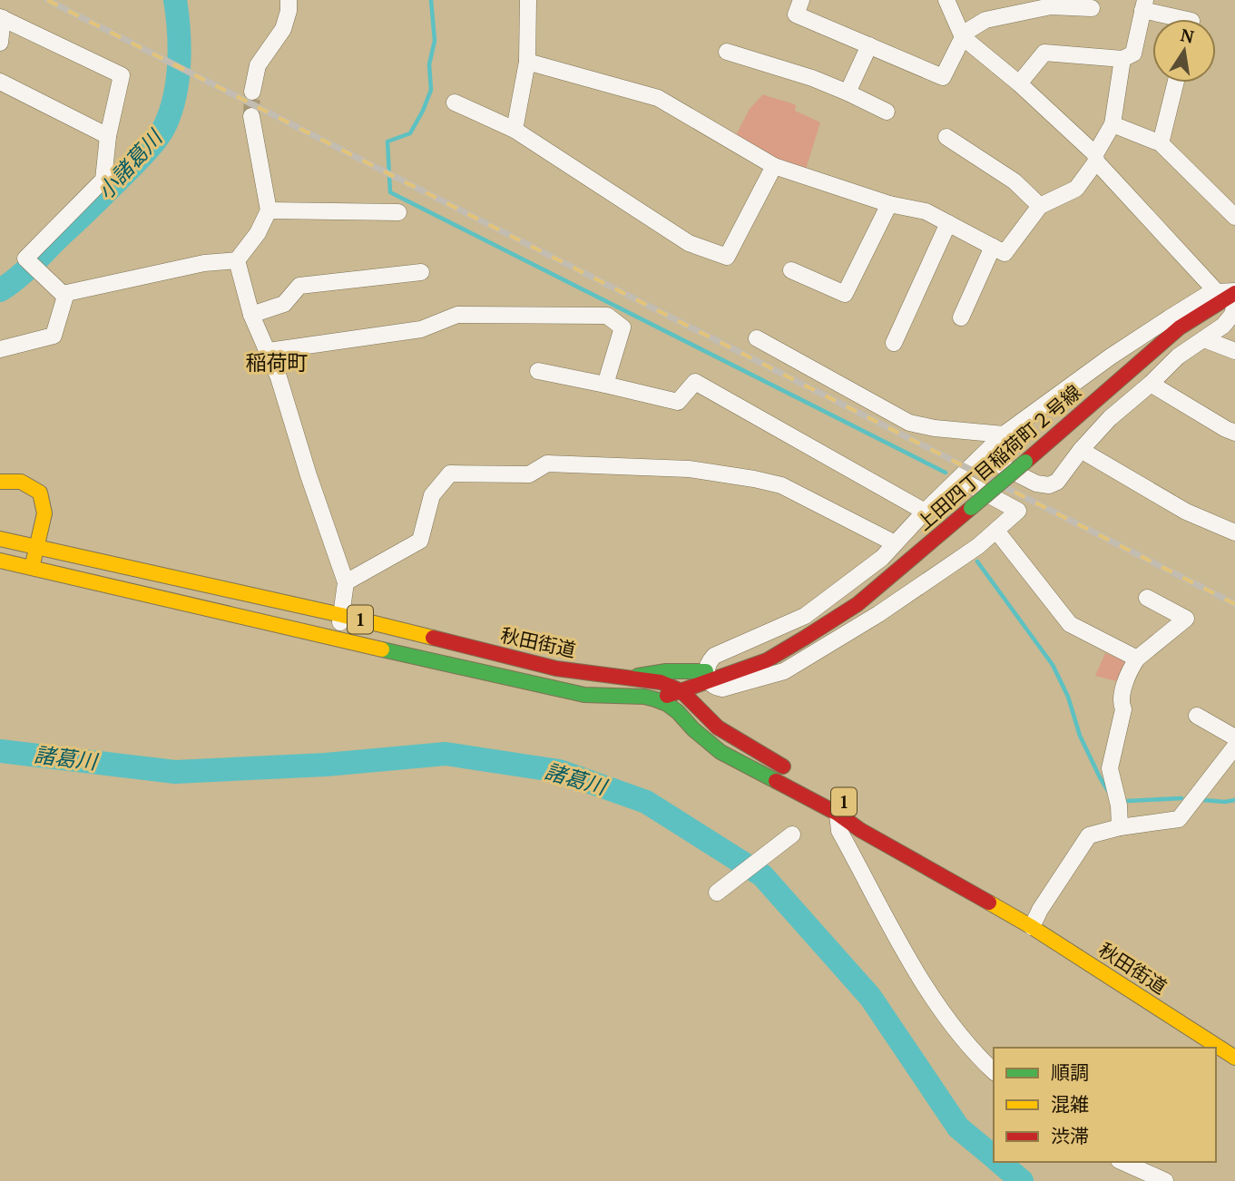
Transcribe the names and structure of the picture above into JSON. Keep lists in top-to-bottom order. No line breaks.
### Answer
{"streets":{"main road":["上田四丁目稲荷町２号線","1","秋田街道"]},"districts":["稲荷町"],"water":["小諸葛川","諸葛川"],"legend":["順調","混雑","渋滞"],"north":"top"}
